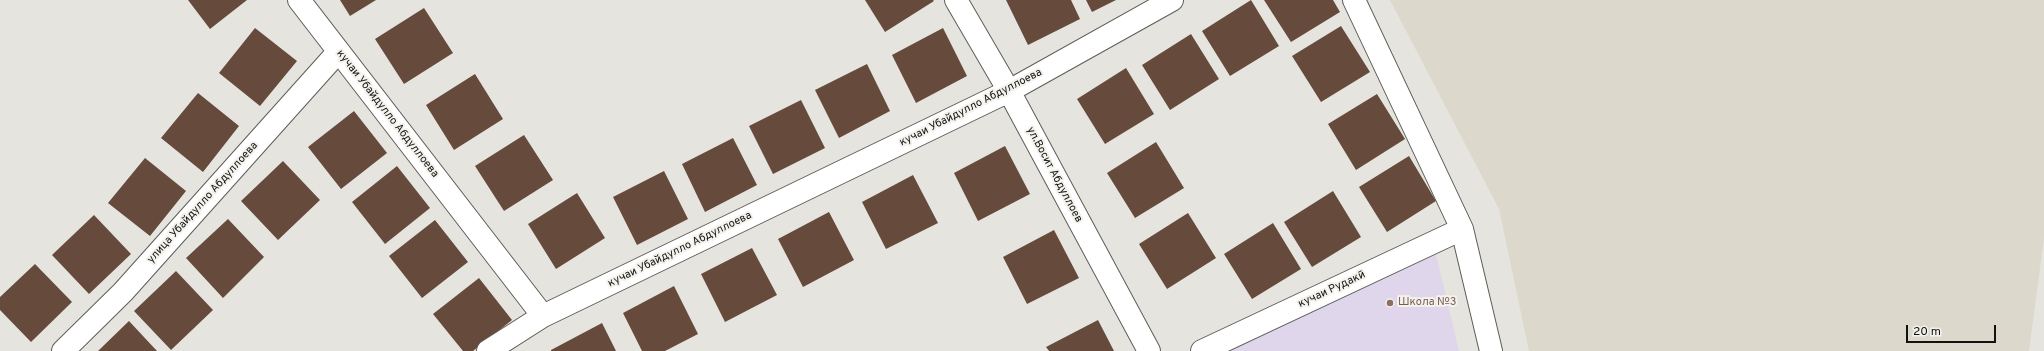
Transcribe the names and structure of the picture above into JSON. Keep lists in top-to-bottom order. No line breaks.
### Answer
{"streets":{"street":["кучаи Убайдулло Абдуллоева","ул.Восит Абдуллоев","улица Убайдулло Абдуллоева","кучаи Рудакӣ"]},"crossings":[["кучаи Убайдулло Абдуллоева","ул.Восит Абдуллоев"],["кучаи Убайдулло Абдуллоева","улица Убайдулло Абдуллоева"]],"places":["Школа №3"],"scale_bar":"20 m"}
